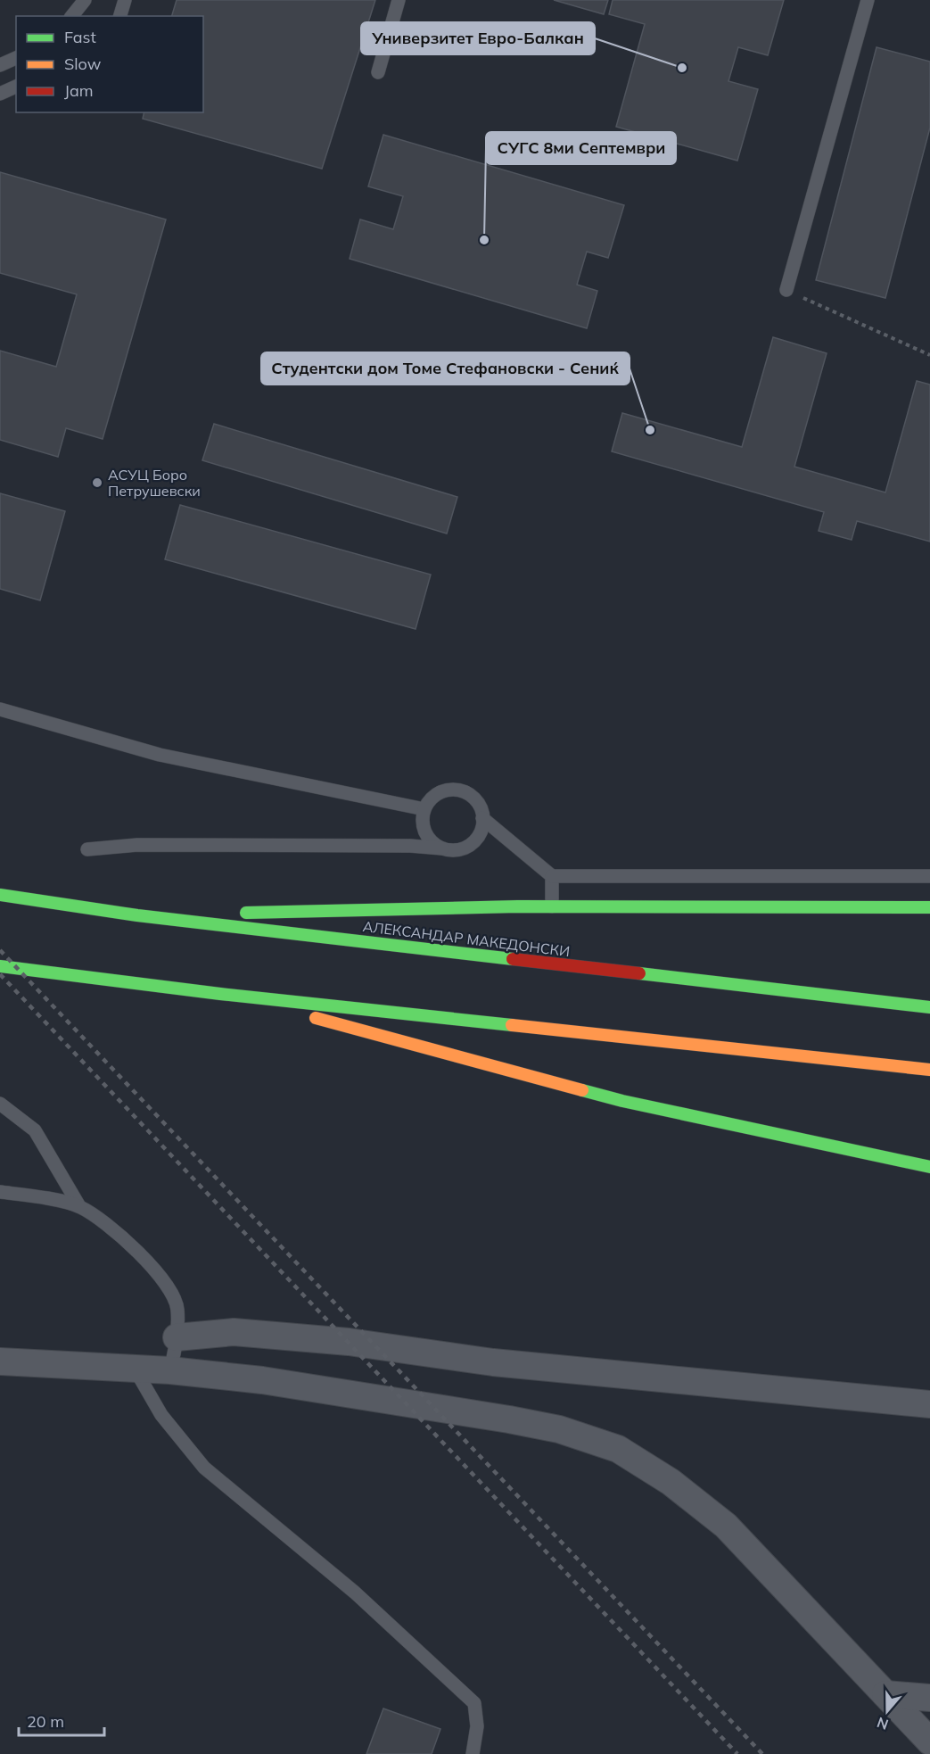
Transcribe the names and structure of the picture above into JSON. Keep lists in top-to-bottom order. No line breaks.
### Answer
{"streets":{"street":["АЛЕКСАНДАР МАКЕДОНСКИ"]},"places":["Универзитет Евро-Балкан","СУГС 8ми Септември","Студентски дом Томе Стефановски - Сениќ","АСУЦ Боро Петрушевски"],"legend":["Fast","Slow","Jam"],"scale_bar":"20 m","north":"bottom"}
